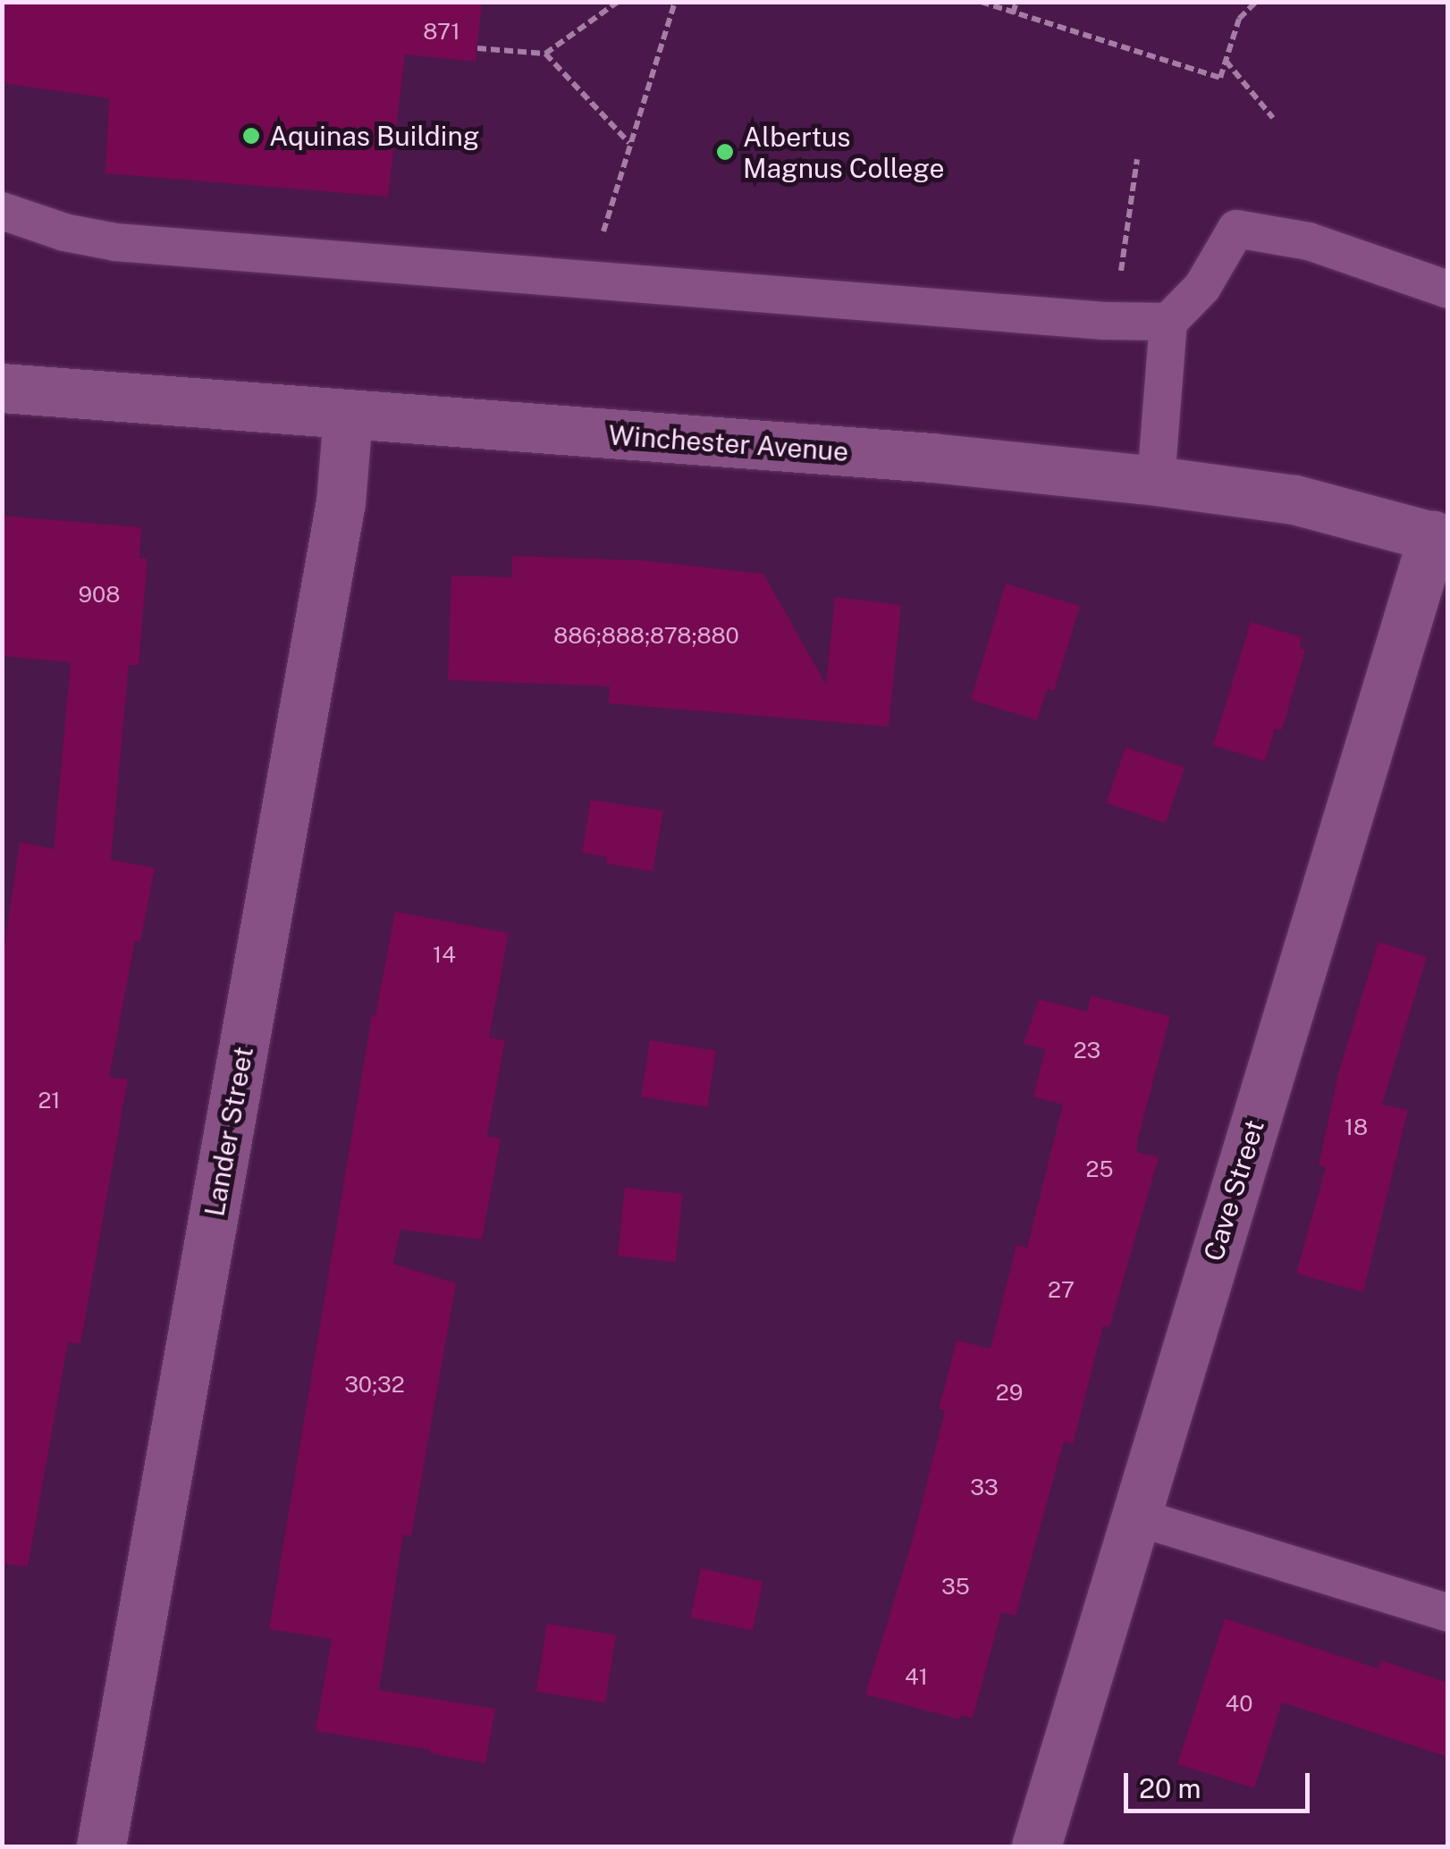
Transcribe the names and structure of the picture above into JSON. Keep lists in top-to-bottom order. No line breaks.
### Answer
{"streets":{"street":["Winchester Avenue","Lander Street","Cave Street"]},"crossings":[["Winchester Avenue","Lander Street"],["Winchester Avenue","Cave Street"]],"places":["Aquinas Building","Albertus Magnus College"],"house_numbers":["871","908","886;888;878;880","14","23","21","18","25","27","30;32","29","33","35","41","40"],"scale_bar":"20 m"}
